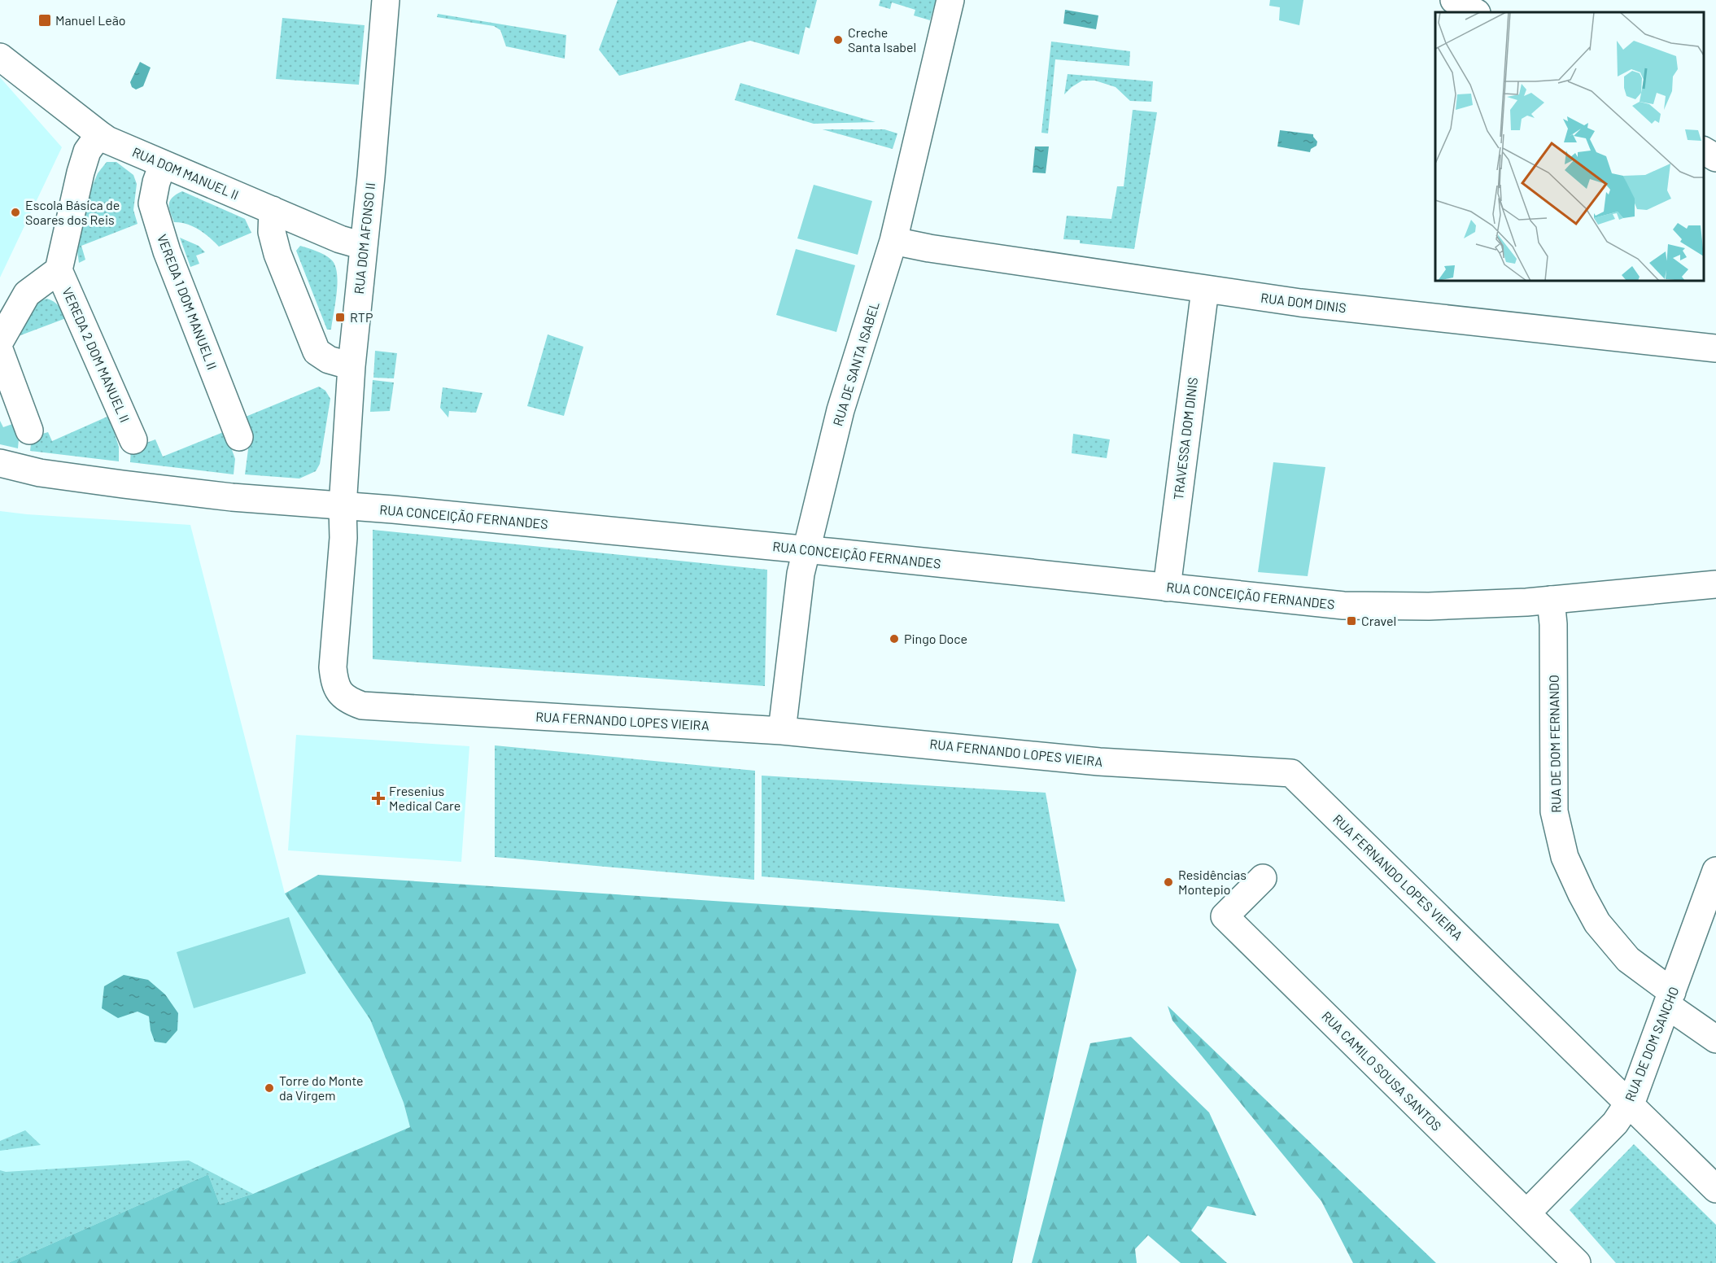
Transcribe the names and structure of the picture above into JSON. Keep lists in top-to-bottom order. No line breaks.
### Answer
{"streets":{"street":["RUA DOM MANUEL II","RUA DOM AFONSO II","VEREDA 1 DOM MANUEL II","RUA DOM DINIS","VEREDA 2 DOM MANUEL II","RUA DE SANTA ISABEL","TRAVESSA DOM DINIS","RUA CONCEIÇÃO FERNANDES","RUA FERNANDO LOPES VIEIRA","RUA DE DOM FERNANDO","RUA DE DOM SANCHO","RUA CAMILO SOUSA SANTOS"]},"crossings":[["RUA DOM MANUEL II","RUA DOM AFONSO II"],["RUA DOM MANUEL II","VEREDA 1 DOM MANUEL II"],["RUA DOM AFONSO II","RUA CONCEIÇÃO FERNANDES"],["RUA DOM AFONSO II","RUA FERNANDO LOPES VIEIRA"],["RUA DOM DINIS","RUA DE SANTA ISABEL"],["RUA DOM DINIS","TRAVESSA DOM DINIS"],["RUA DE SANTA ISABEL","RUA CONCEIÇÃO FERNANDES"],["RUA DE SANTA ISABEL","RUA FERNANDO LOPES VIEIRA"],["TRAVESSA DOM DINIS","RUA CONCEIÇÃO FERNANDES"],["RUA CONCEIÇÃO FERNANDES","RUA FERNANDO LOPES VIEIRA"],["RUA CONCEIÇÃO FERNANDES","RUA DE DOM FERNANDO"],["RUA FERNANDO LOPES VIEIRA","RUA DE DOM SANCHO"],["RUA DE DOM FERNANDO","RUA DE DOM SANCHO"],["RUA DE DOM SANCHO","RUA CAMILO SOUSA SANTOS"]],"places":{"transit":["Manuel Leão","RTP","Cravel"],"other":["Creche Santa Isabel","Escola Básica de Soares dos Reis","Pingo Doce","Residências Montepio","Torre do Monte da Virgem"],"health":["Fresenius Medical Care"]}}
